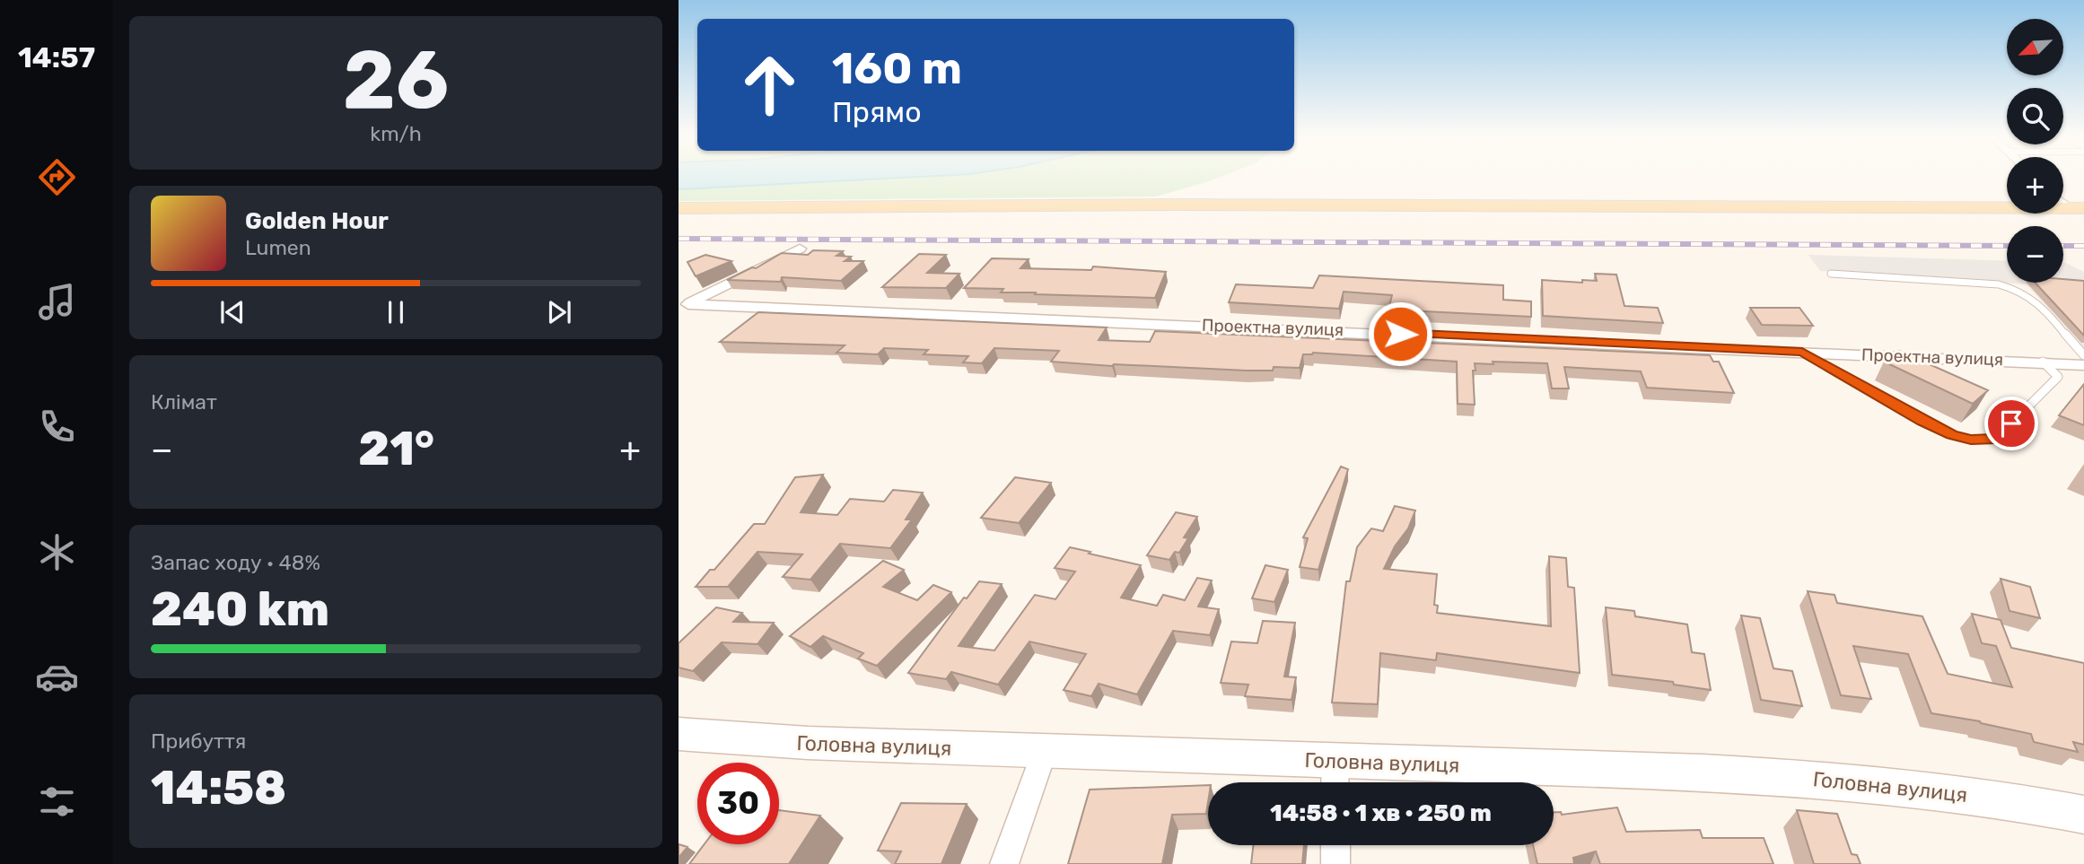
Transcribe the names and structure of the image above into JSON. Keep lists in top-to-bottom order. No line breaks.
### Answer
{"streets":{"main road":["Головна вулиця"],"street":["Проектна вулиця"]},"north":"bottom left","page":{"tabs":"14:57","tile":[["26","km/h"],"Клімат",["Запас ходу · 48%","240 km"],["Прибуття","14:58"]],"map_buttons":["+","−"],"turn":["160 m","Прямо"],"song":["Golden Hour","Lumen"],"heat":["−","21°","+"],"limit":"30","trip":"14:58 · 1 хв · 250 m"}}
